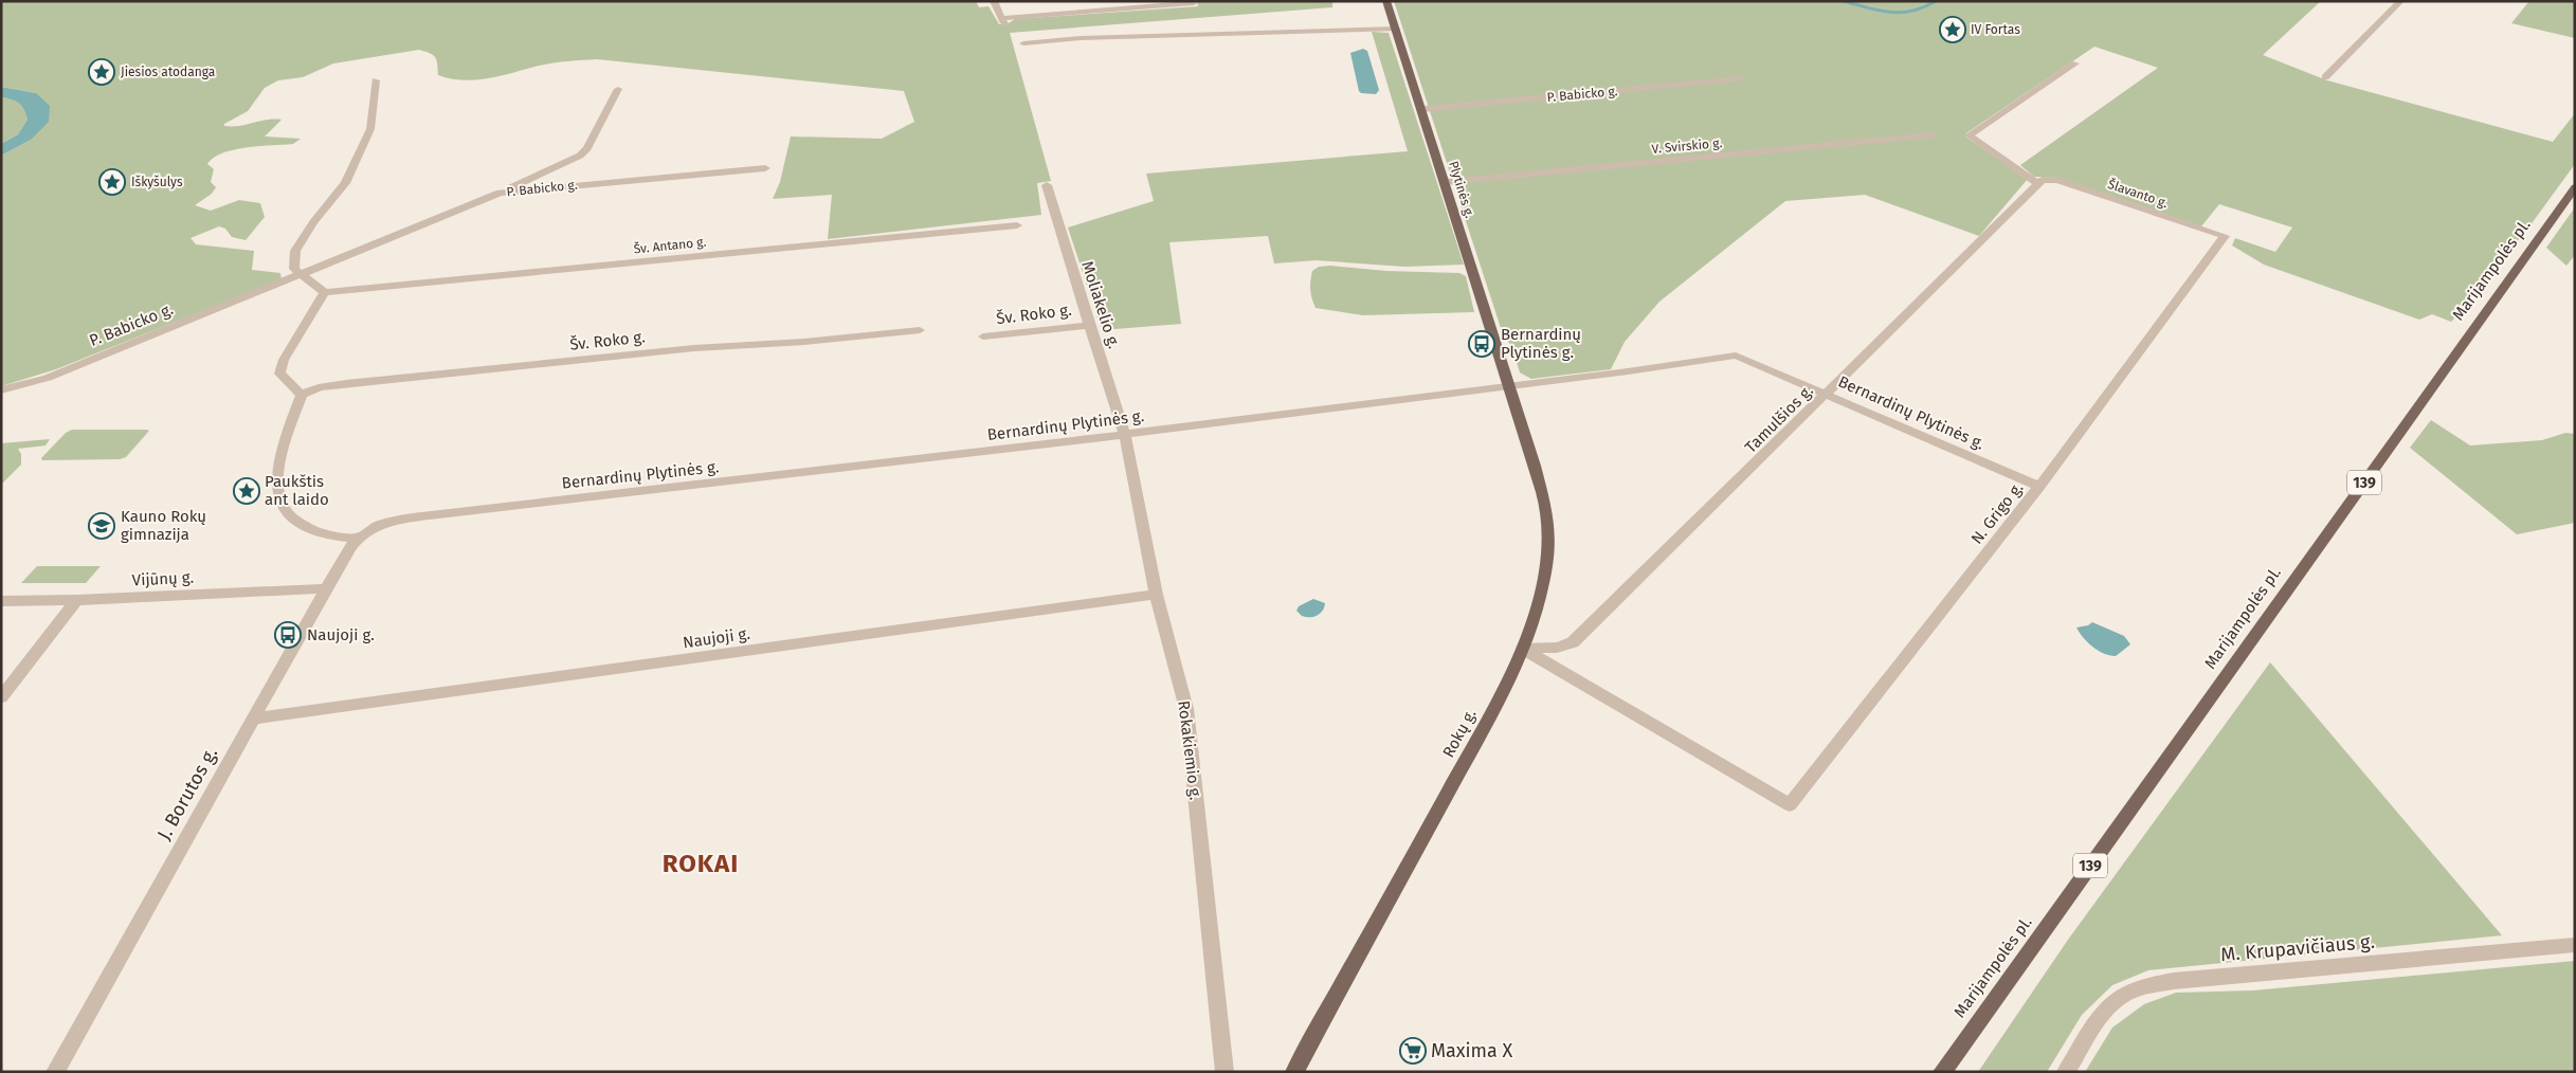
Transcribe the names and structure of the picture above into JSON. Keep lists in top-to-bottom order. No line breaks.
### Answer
{"streets":{"main road":["Plytinės g.","Marijampolės pl.","139","Rokų g."],"street":["P. Babicko g.","V. Svirskio g.","Šlavanto g.","Šv. Antano g.","Moliakelio g.","Šv. Roko g.","Bernardinų Plytinės g.","Tamulšios g.","N. Grigo g.","Vijūnų g.","Naujoji g.","Rokakiemio g.","J. Borutos g.","M. Krupavičiaus g."]},"crossings":[["P. Babicko g.","Plytinės g."],["V. Svirskio g.","Plytinės g."],["Plytinės g.","Bernardinų Plytinės g."],["Plytinės g.","Rokų g."],["Šlavanto g.","Tamulšios g."],["Šlavanto g.","N. Grigo g."],["Moliakelio g.","Šv. Roko g."],["Moliakelio g.","Bernardinų Plytinės g."],["Moliakelio g.","Rokakiemio g."],["Bernardinų Plytinės g.","Tamulšios g."],["Bernardinų Plytinės g.","N. Grigo g."],["Bernardinų Plytinės g.","Rokų g."],["Bernardinų Plytinės g.","Rokakiemio g."],["Bernardinų Plytinės g.","J. Borutos g."],["Tamulšios g.","N. Grigo g."],["Tamulšios g.","Rokų g."],["N. Grigo g.","Rokų g."],["Vijūnų g.","J. Borutos g."],["Naujoji g.","Rokakiemio g."],["Naujoji g.","J. Borutos g."]],"districts":["ROKAI"],"places":{"place":["IV Fortas","Jiesios atodanga","Iškyšulys","Paukštis ant laido"],"bus stop":["Bernardinų Plytinės g.","Naujoji g."],"school or university":["Kauno Rokų gimnazija"],"supermarket":["Maxima X"]}}
